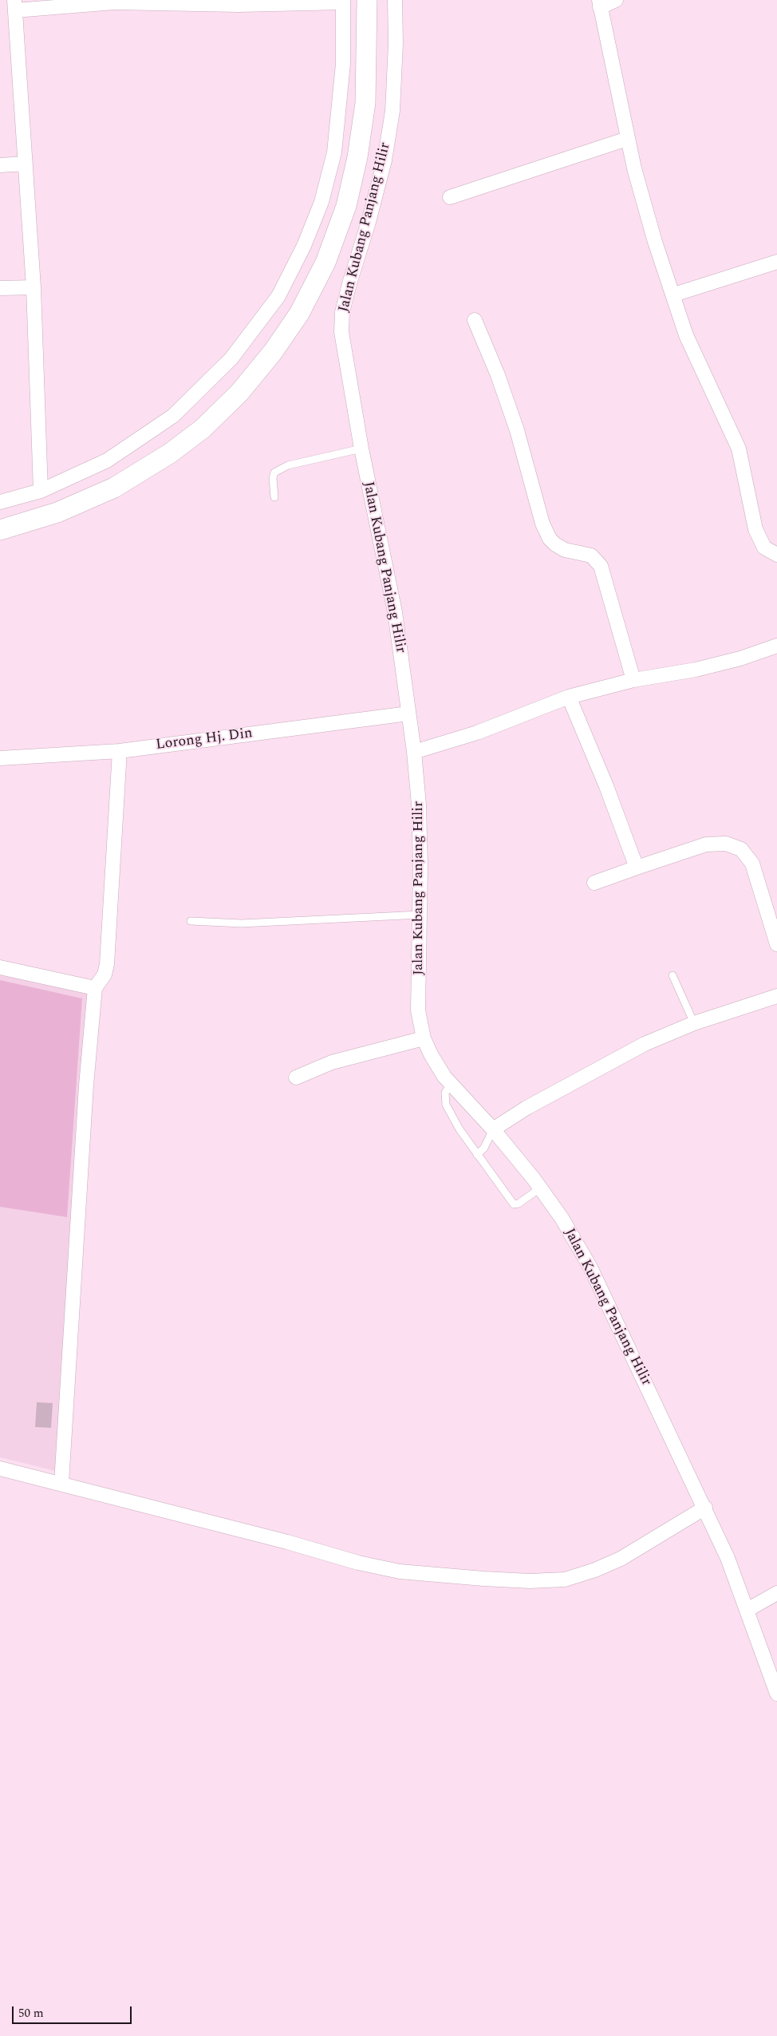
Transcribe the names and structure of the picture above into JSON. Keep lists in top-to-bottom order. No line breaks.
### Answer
{"streets":{"street":["Jalan Kubang Panjang Hilir","Lorong Hj. Din"]},"crossings":[["Jalan Kubang Panjang Hilir","Lorong Hj. Din"]],"scale_bar":"50 m"}
